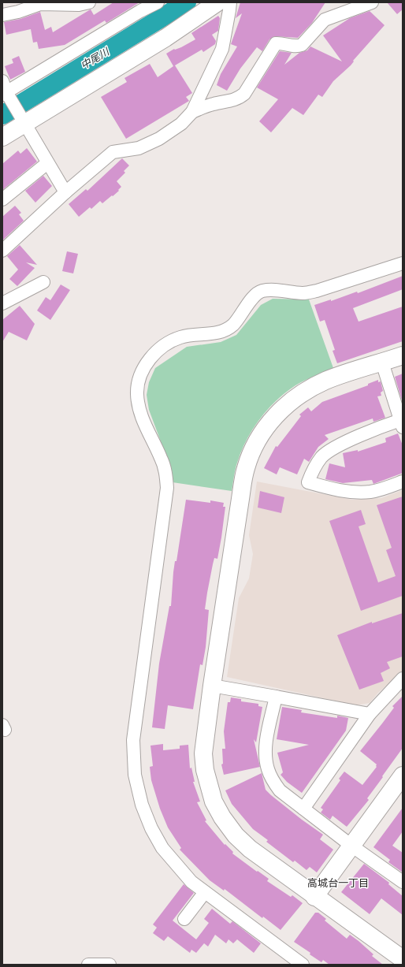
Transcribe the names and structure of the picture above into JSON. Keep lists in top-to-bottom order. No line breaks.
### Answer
{"districts":["高城台一丁目"],"water":["中尾川"]}
